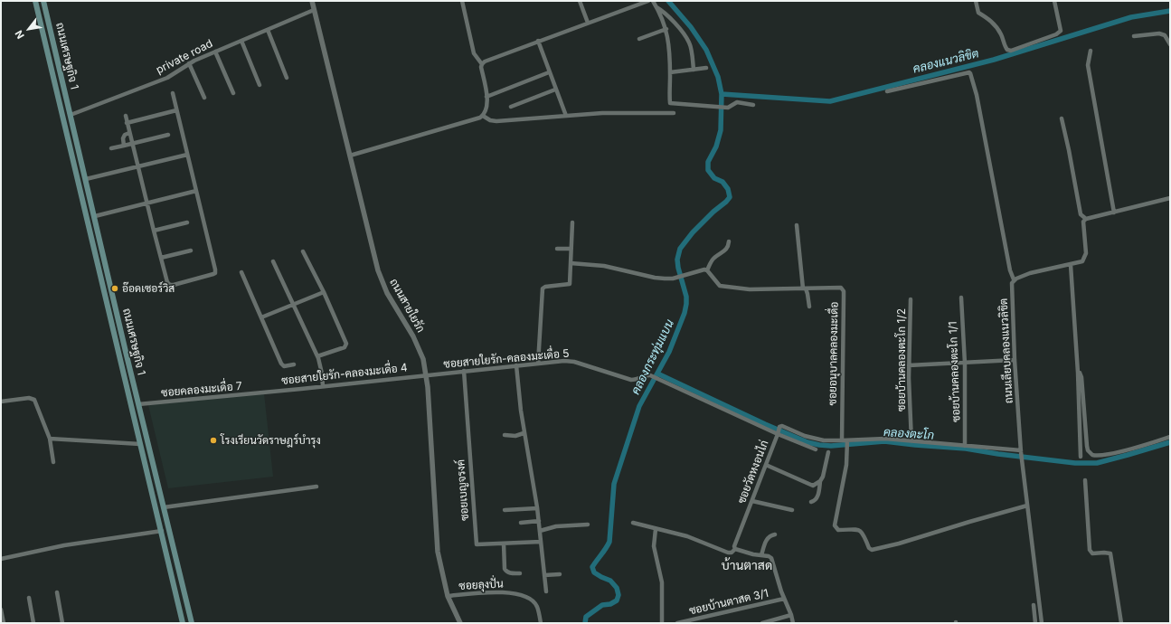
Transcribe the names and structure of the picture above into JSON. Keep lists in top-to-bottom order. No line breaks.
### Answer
{"streets":{"main road":["ถนนเศรษฐกิจ 1"],"street":["private road","ถนนสายใยรัก","ถนนเลียบคลองแนวลิขิต","ซอยอนุบาลคลองมะเดื่อ","ซอยสายใยรัก-คลองมะเดื่อ 5","ซอยบ้านคลองตะโก 1/2","ซอยบ้านคลองตะโก 1/1","ซอยสายใยรัก-คลองมะเดื่อ 4","ซอยคลองมะเดื่อ 7","ซอยวัดหงอนไก่","ซอยเบญจรงค์","ซอยลุงปั่น","ซอยบ้านตาสด 3/1"]},"crossings":[["ถนนเศรษฐกิจ 1","private road"],["ถนนเศรษฐกิจ 1","ซอยคลองมะเดื่อ 7"],["private road","ถนนสายใยรัก"],["ถนนสายใยรัก","ซอยสายใยรัก-คลองมะเดื่อ 5"],["ถนนสายใยรัก","ซอยสายใยรัก-คลองมะเดื่อ 4"],["ถนนสายใยรัก","ซอยลุงปั่น"],["ซอยสายใยรัก-คลองมะเดื่อ 5","ซอยสายใยรัก-คลองมะเดื่อ 4"],["ซอยสายใยรัก-คลองมะเดื่อ 5","ซอยวัดหงอนไก่"],["ซอยสายใยรัก-คลองมะเดื่อ 5","ซอยเบญจรงค์"],["ซอยสายใยรัก-คลองมะเดื่อ 4","ซอยคลองมะเดื่อ 7"]],"districts":["บ้านตาสด"],"water":["คลองแนวลิขิต","คลองกระทุ่มแบน","คลองตะโก"],"places":["อ๊อดเซอร์วิส","โรงเรียนวัดราษฎร์บํารุง"],"north":"bottom left"}
